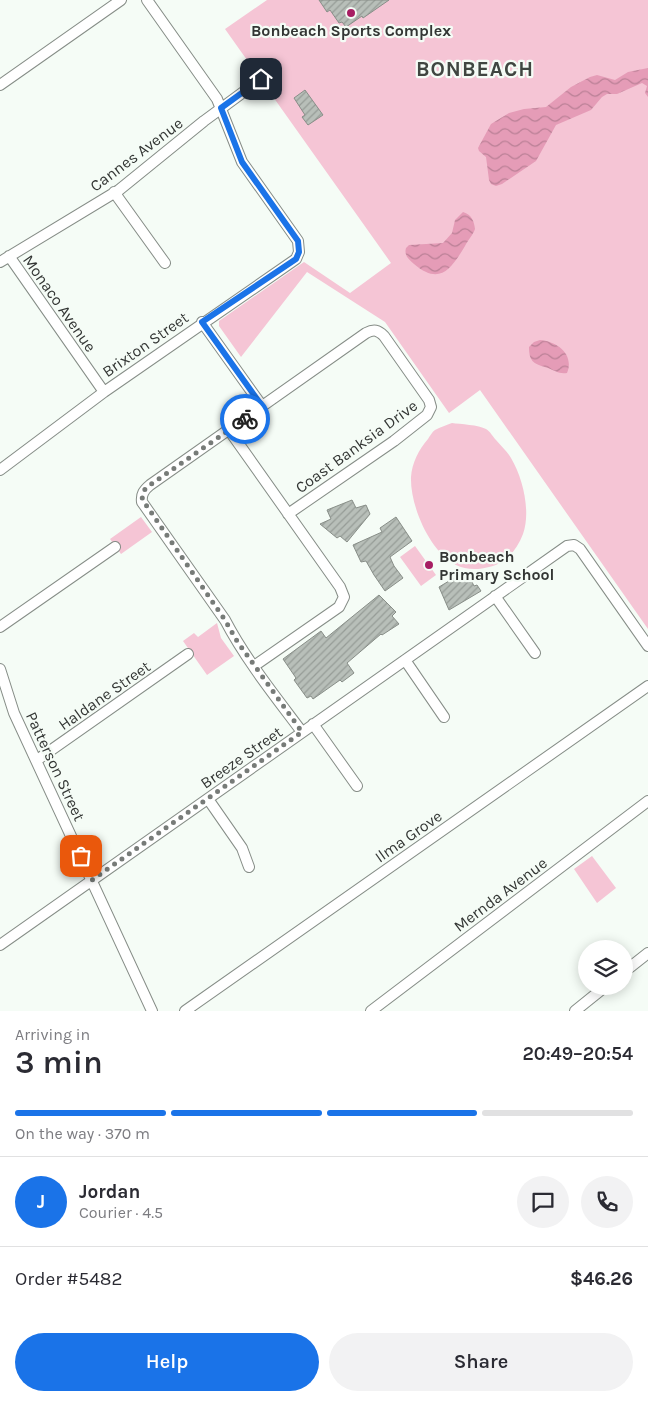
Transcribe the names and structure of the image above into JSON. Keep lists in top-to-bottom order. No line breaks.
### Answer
{"streets":{"street":["Cannes Avenue","Monaco Avenue","Brixton Street","Coast Banksia Drive","Haldane Street","Breeze Street","Patterson Street","Ilma Grove","Mernda Avenue"]},"crossings":[["Cannes Avenue","Monaco Avenue"],["Cannes Avenue","Brixton Street"],["Monaco Avenue","Brixton Street"],["Coast Banksia Drive","Breeze Street"],["Haldane Street","Patterson Street"],["Breeze Street","Patterson Street"]],"districts":["BONBEACH"],"places":["Bonbeach Sports Complex","Bonbeach Primary School"],"page":{"heading":["3 min","Arriving in","20:49–20:54"],"panel":["Jordan","Courier · 4.5","Order #5482","$46.26"],"bar":"On the way · 370 m","round":"J","buttons":["Help","Share"]}}
